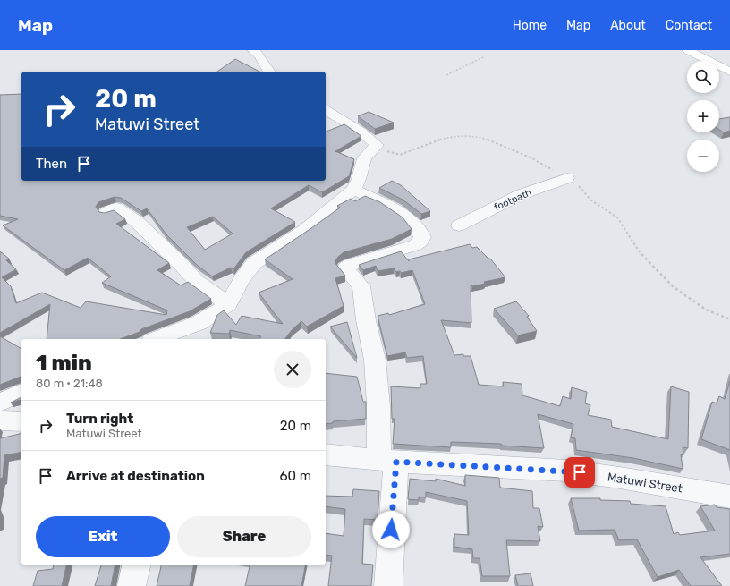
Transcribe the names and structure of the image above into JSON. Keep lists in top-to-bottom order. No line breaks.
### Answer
{"streets":{"street":["footpath","Matuwi Street"]},"page":{"header":"Map","nav":["Home","Map","About","Contact"],"map_buttons":["+","−"],"turn":["20 m","Matuwi Street"],"then":"Then","heading":["1 min","80 m · 21:48"],"list":[{"name":"Turn right","note":"Matuwi Street","value":"20 m"},{"name":"Arrive at destination","value":"60 m"}],"buttons":["Exit","Share"]}}
